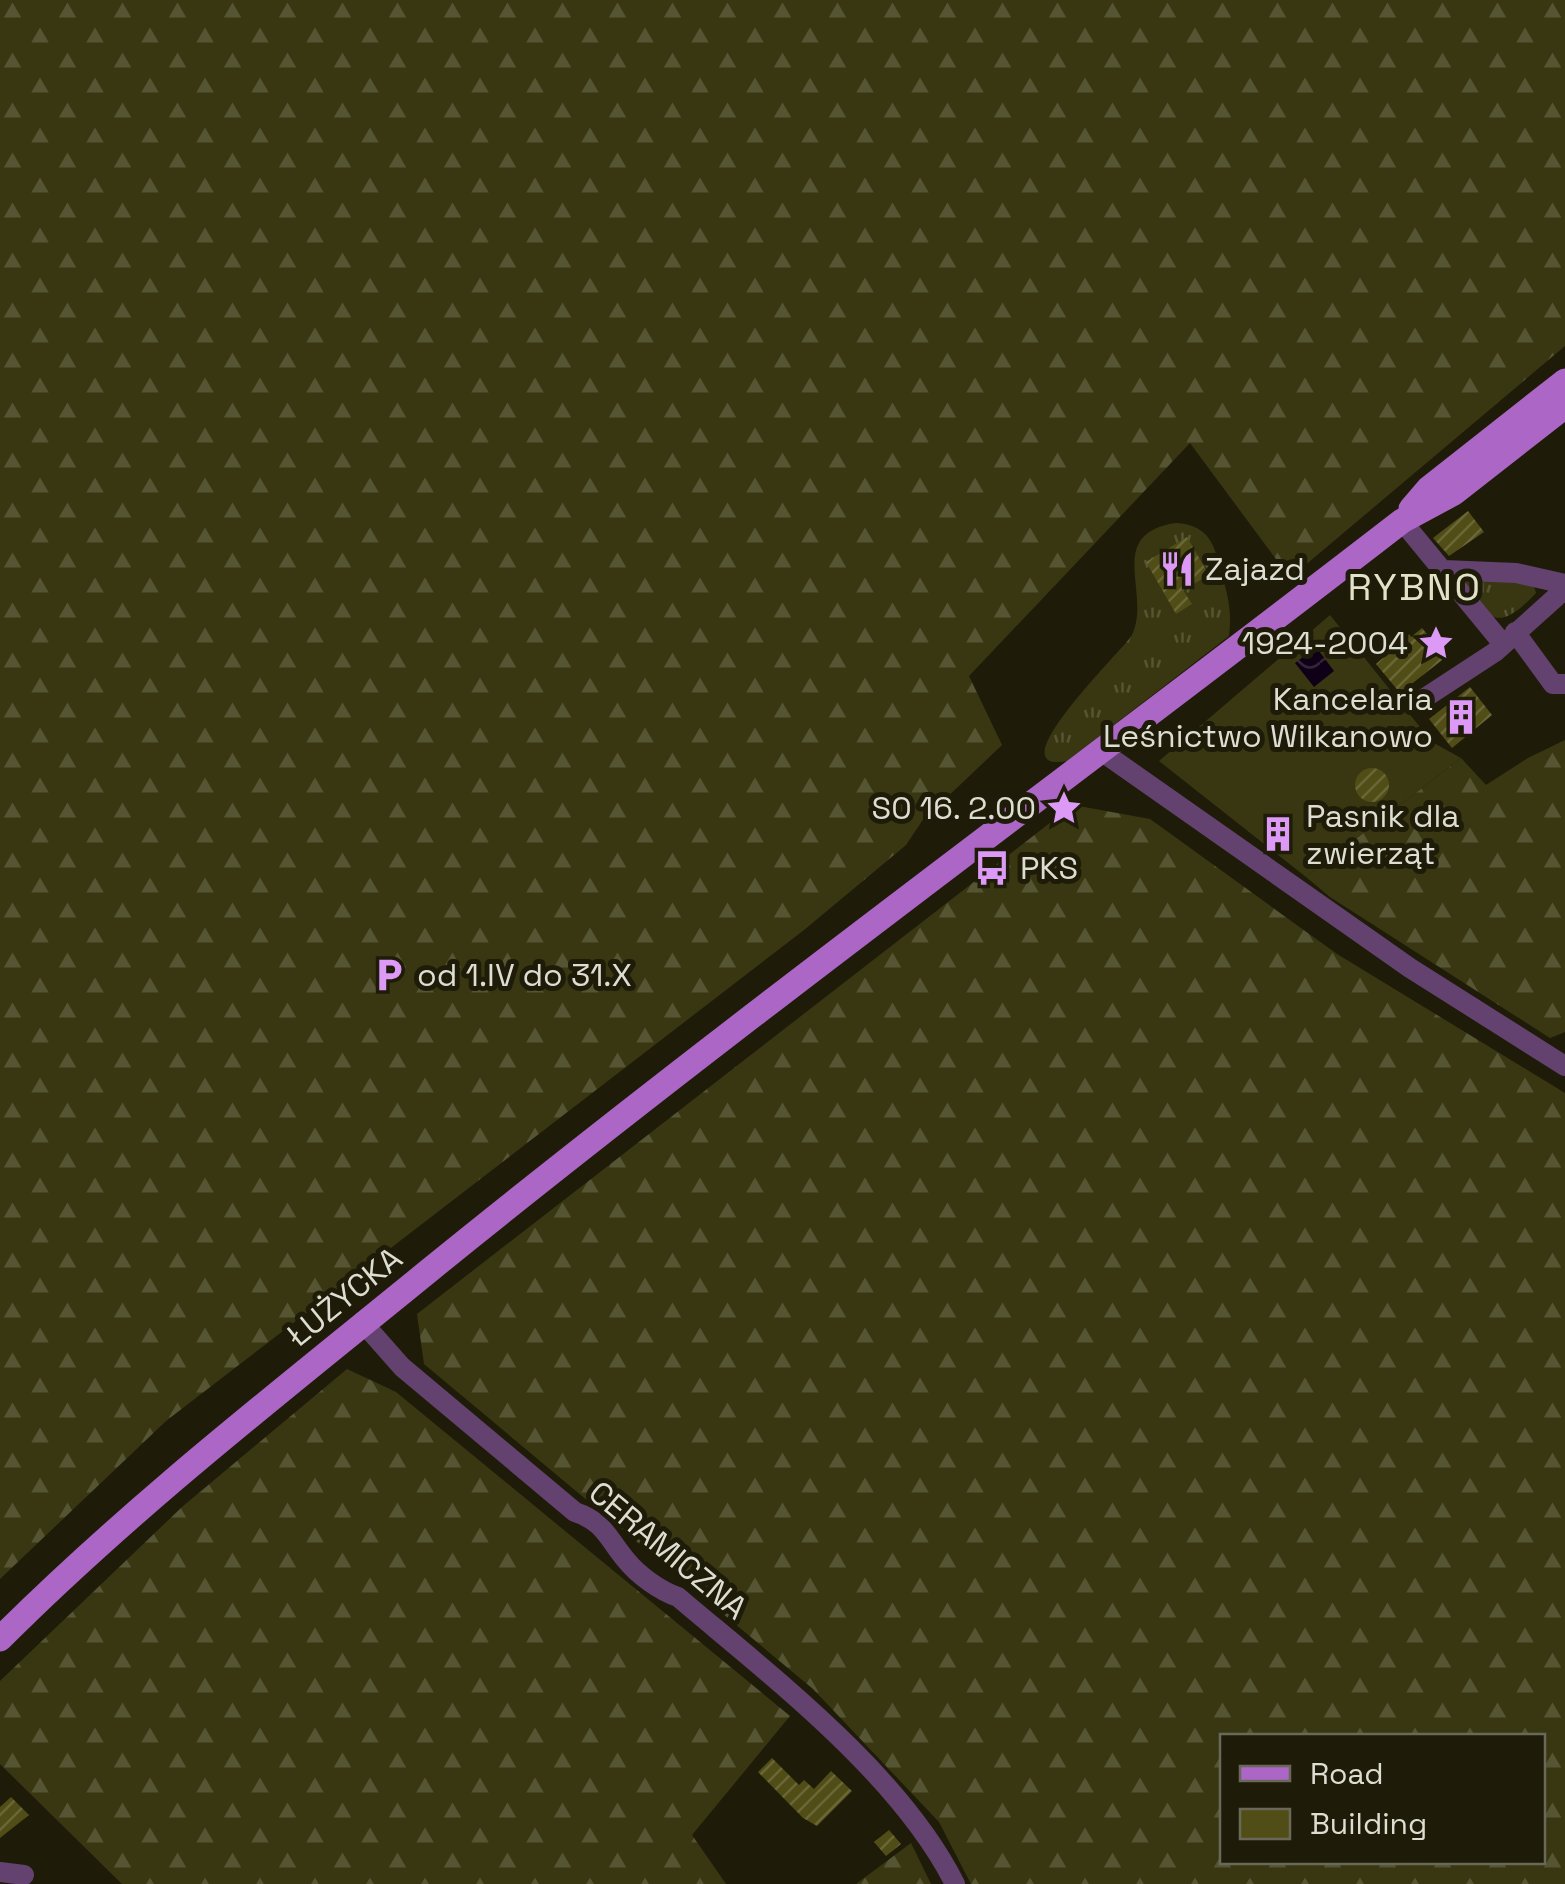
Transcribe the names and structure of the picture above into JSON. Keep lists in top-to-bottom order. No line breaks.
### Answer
{"streets":{"main road":["ŁUŻYCKA"],"street":["CERAMICZNA"]},"crossings":[["ŁUŻYCKA","CERAMICZNA"]],"districts":["RYBNO"],"places":{"restaurant":["Zajazd"],"place":["1924-2004","S0 16. 2.00"],"building":["Kancelaria Leśnictwo Wilkanowo","Pasnik dla zwierząt"],"bus stop":["PKS"],"parking":["od 1.IV do 31.X"]},"legend":["Road","Building"]}
